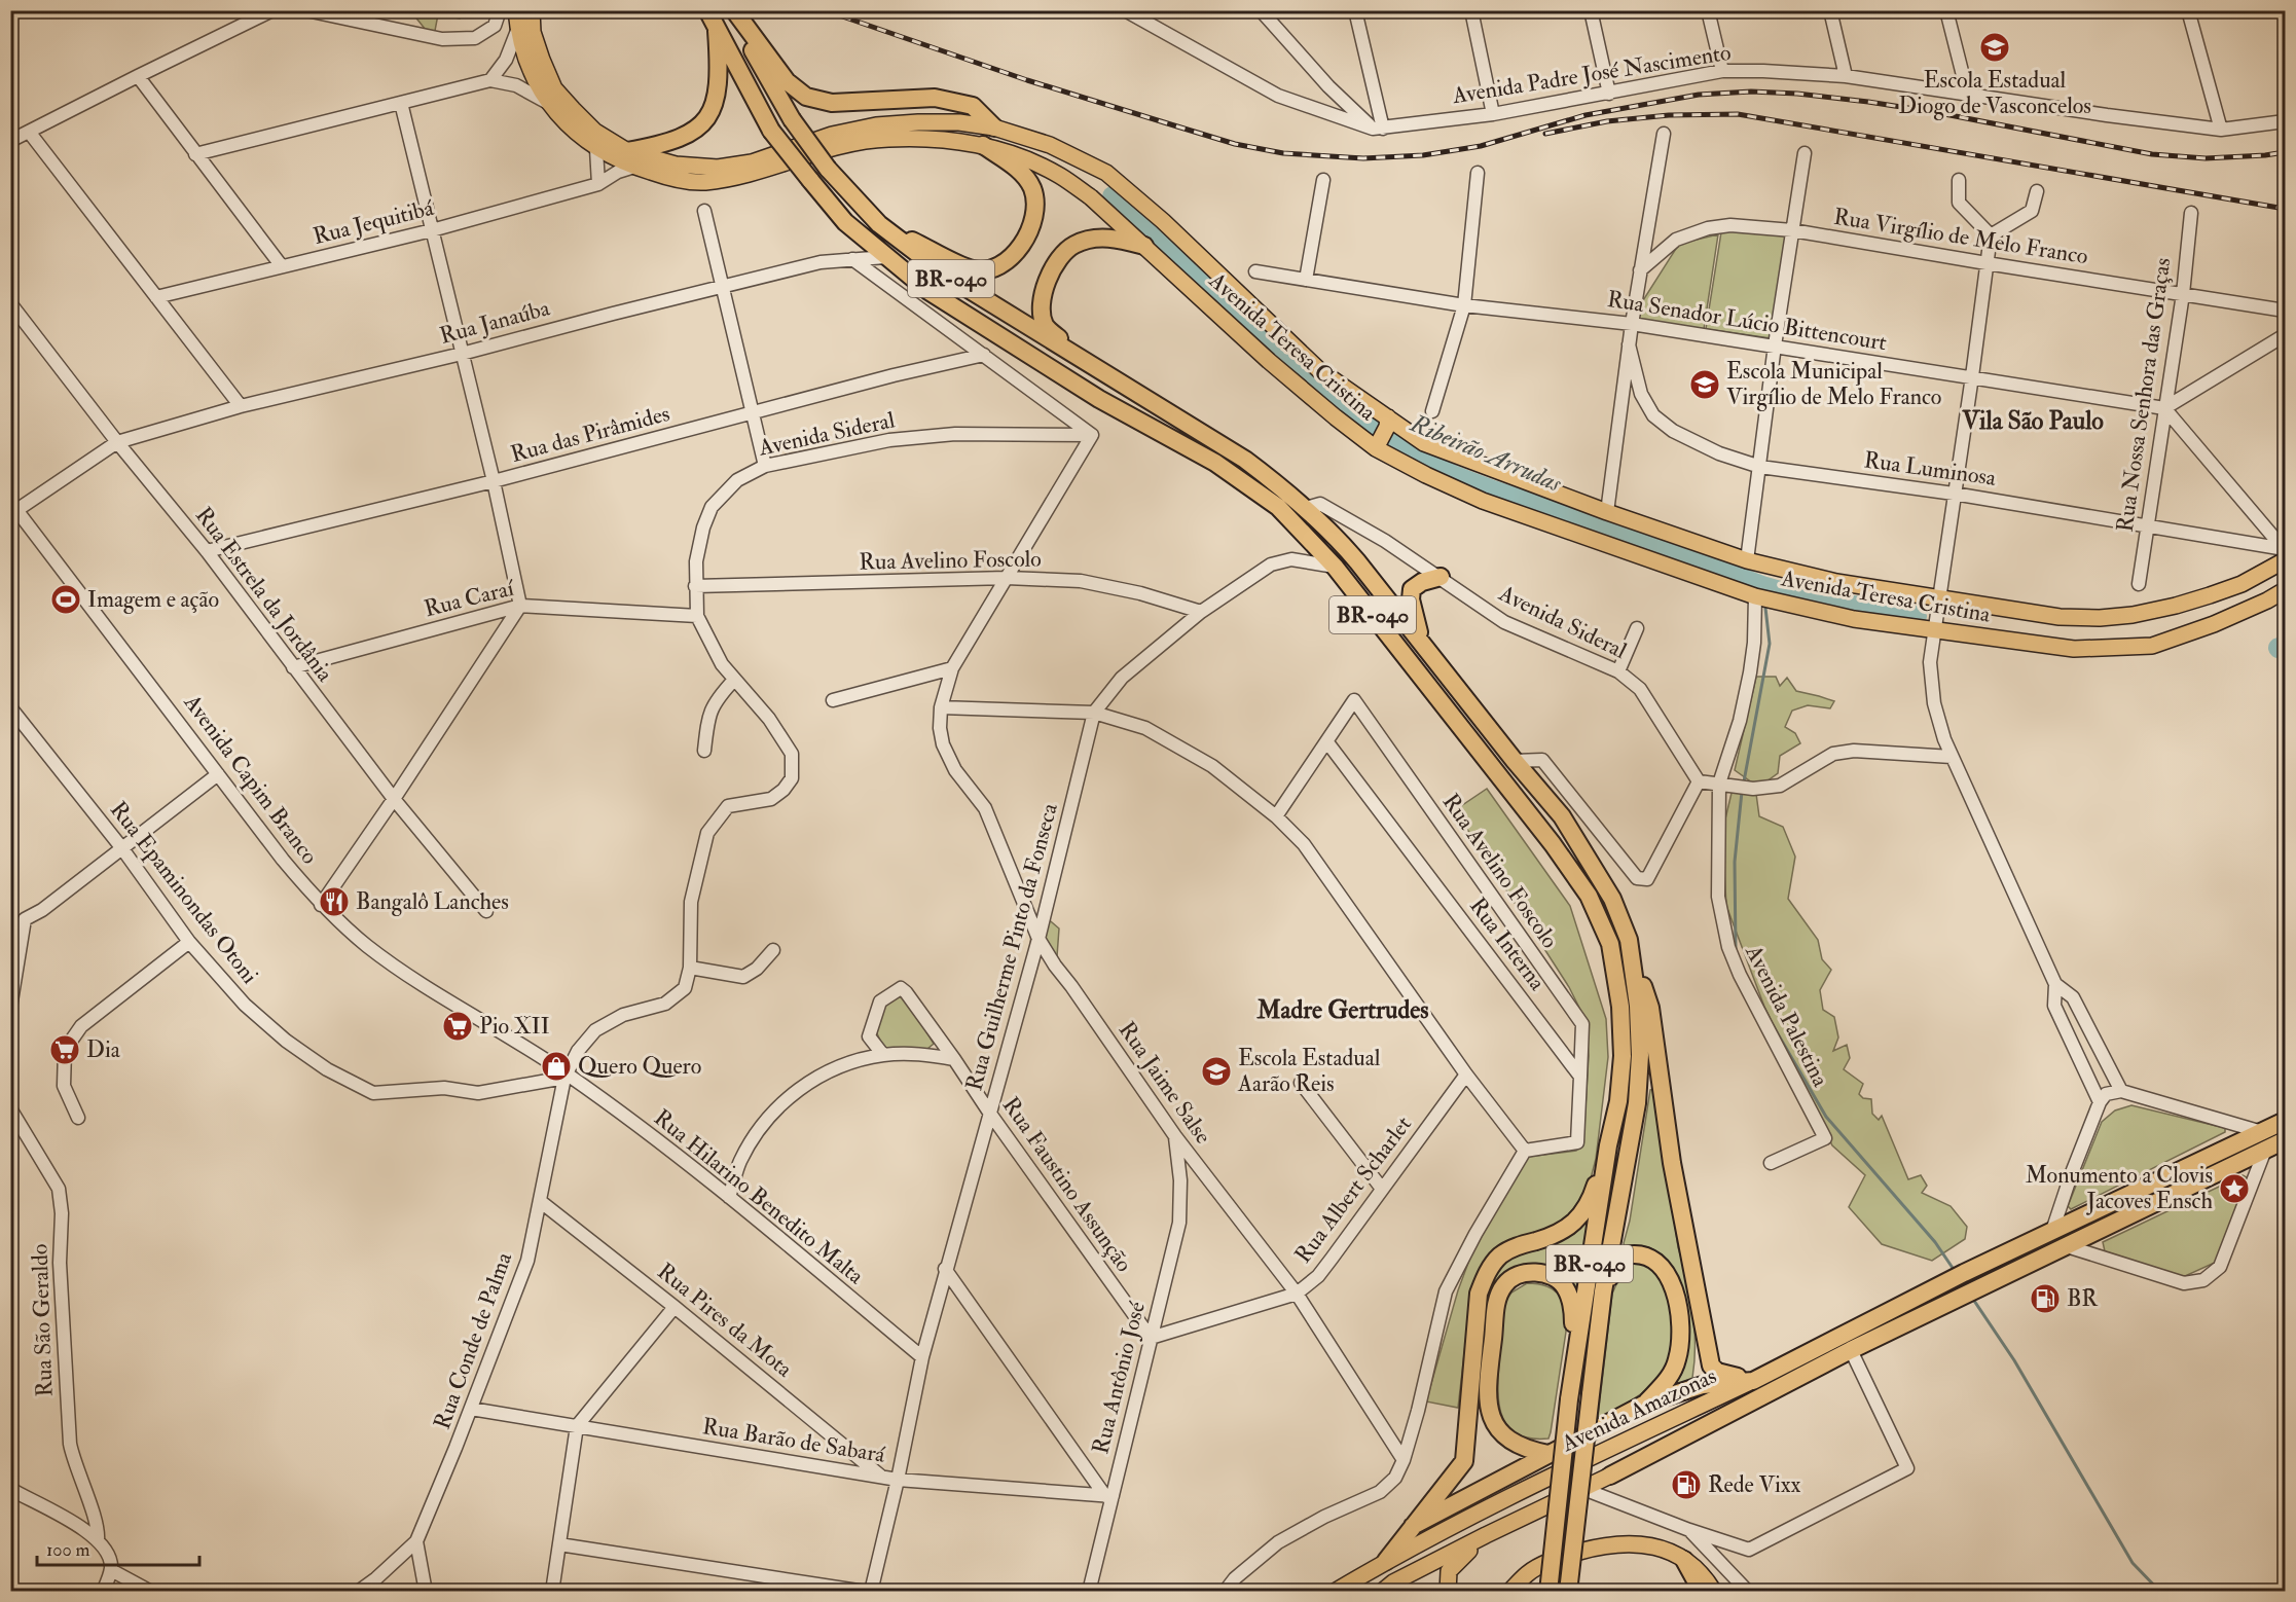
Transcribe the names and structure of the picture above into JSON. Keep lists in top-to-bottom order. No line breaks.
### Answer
{"streets":{"highway":["BR-040","Avenida Amazonas"],"main road":["Avenida Teresa Cristina"],"street":["Avenida Padre José Nascimento","Rua Jequitibá","Rua Virgílio de Melo Franco","Rua Senador Lúcio Bittencourt","Rua Janaúba","Rua Nossa Senhora das Graças","Rua das Pirâmides","Avenida Sideral","Rua Luminosa","Rua Avelino Foscolo","Rua Estrela da Jordânia","Rua Caraí","Avenida Capim Branco","Rua Epaminondas Otoni","Rua Interna","Rua Guilherme Pinto da Fonseca","Avenida Palestina","Rua Jaime Salse","Rua Faustino Assunção","Rua Albert Scharlet","Rua Hilarino Benedito Malta","Rua São Geraldo","Rua Pires da Mota","Rua Conde de Palma","Rua Antônio José","Rua Barão de Sabará"]},"crossings":[["Rua Jequitibá","Avenida Teresa Cristina"],["Rua Virgílio de Melo Franco","Rua Nossa Senhora das Graças"],["BR-040","Rua Janaúba"],["BR-040","Avenida Sideral"],["BR-040","Rua Guilherme Pinto da Fonseca"],["Rua Senador Lúcio Bittencourt","Rua Nossa Senhora das Graças"],["Rua Janaúba","Rua Estrela da Jordânia"],["Rua Janaúba","Avenida Capim Branco"],["Avenida Teresa Cristina","Avenida Palestina"],["Rua Nossa Senhora das Graças","Rua Luminosa"],["Rua das Pirâmides","Rua Estrela da Jordânia"],["Avenida Sideral","Rua Avelino Foscolo"],["Avenida Sideral","Rua Caraí"],["Avenida Sideral","Avenida Capim Branco"],["Avenida Sideral","Rua Epaminondas Otoni"],["Avenida Sideral","Rua Jaime Salse"],["Avenida Sideral","Rua Hilarino Benedito Malta"],["Avenida Sideral","Rua Conde de Palma"],["Rua Avelino Foscolo","Rua Interna"],["Rua Avelino Foscolo","Rua Guilherme Pinto da Fonseca"],["Rua Avelino Foscolo","Rua Jaime Salse"],["Rua Estrela da Jordânia","Rua Caraí"],["Avenida Capim Branco","Rua Epaminondas Otoni"],["Avenida Capim Branco","Rua Hilarino Benedito Malta"],["Avenida Capim Branco","Rua Conde de Palma"],["Rua Epaminondas Otoni","Rua Hilarino Benedito Malta"],["Rua Epaminondas Otoni","Rua Conde de Palma"],["Rua Guilherme Pinto da Fonseca","Rua Jaime Salse"],["Rua Guilherme Pinto da Fonseca","Rua Faustino Assunção"],["Rua Guilherme Pinto da Fonseca","Rua Hilarino Benedito Malta"],["Rua Guilherme Pinto da Fonseca","Rua Barão de Sabará"],["Rua Jaime Salse","Rua Albert Scharlet"],["Rua Jaime Salse","Rua Antônio José"],["Rua Faustino Assunção","Rua Albert Scharlet"],["Rua Faustino Assunção","Rua Antônio José"],["Rua Albert Scharlet","Rua Antônio José"],["Rua Hilarino Benedito Malta","Rua Conde de Palma"],["Rua Pires da Mota","Rua Conde de Palma"],["Rua Pires da Mota","Rua Barão de Sabará"],["Rua Conde de Palma","Rua Barão de Sabará"],["Rua Antônio José","Rua Barão de Sabará"]],"districts":["Vila São Paulo","Madre Gertrudes"],"water":["Ribeirão Arrudas"],"places":{"school or university":["Escola Estadual Diogo de Vasconcelos","Escola Municipal Virgílio de Melo Franco","Escola Estadual Aarão Reis"],"sports":["Imagem e ação"],"restaurant":["Bangalô Lanches"],"supermarket":["Pio XII","Dia"],"shop":["Quero Quero"],"place":["Monumento a Clovis Jacoves Ensch"],"fuel station":["BR","Rede Vixx"]},"scale_bar":"100 m"}
